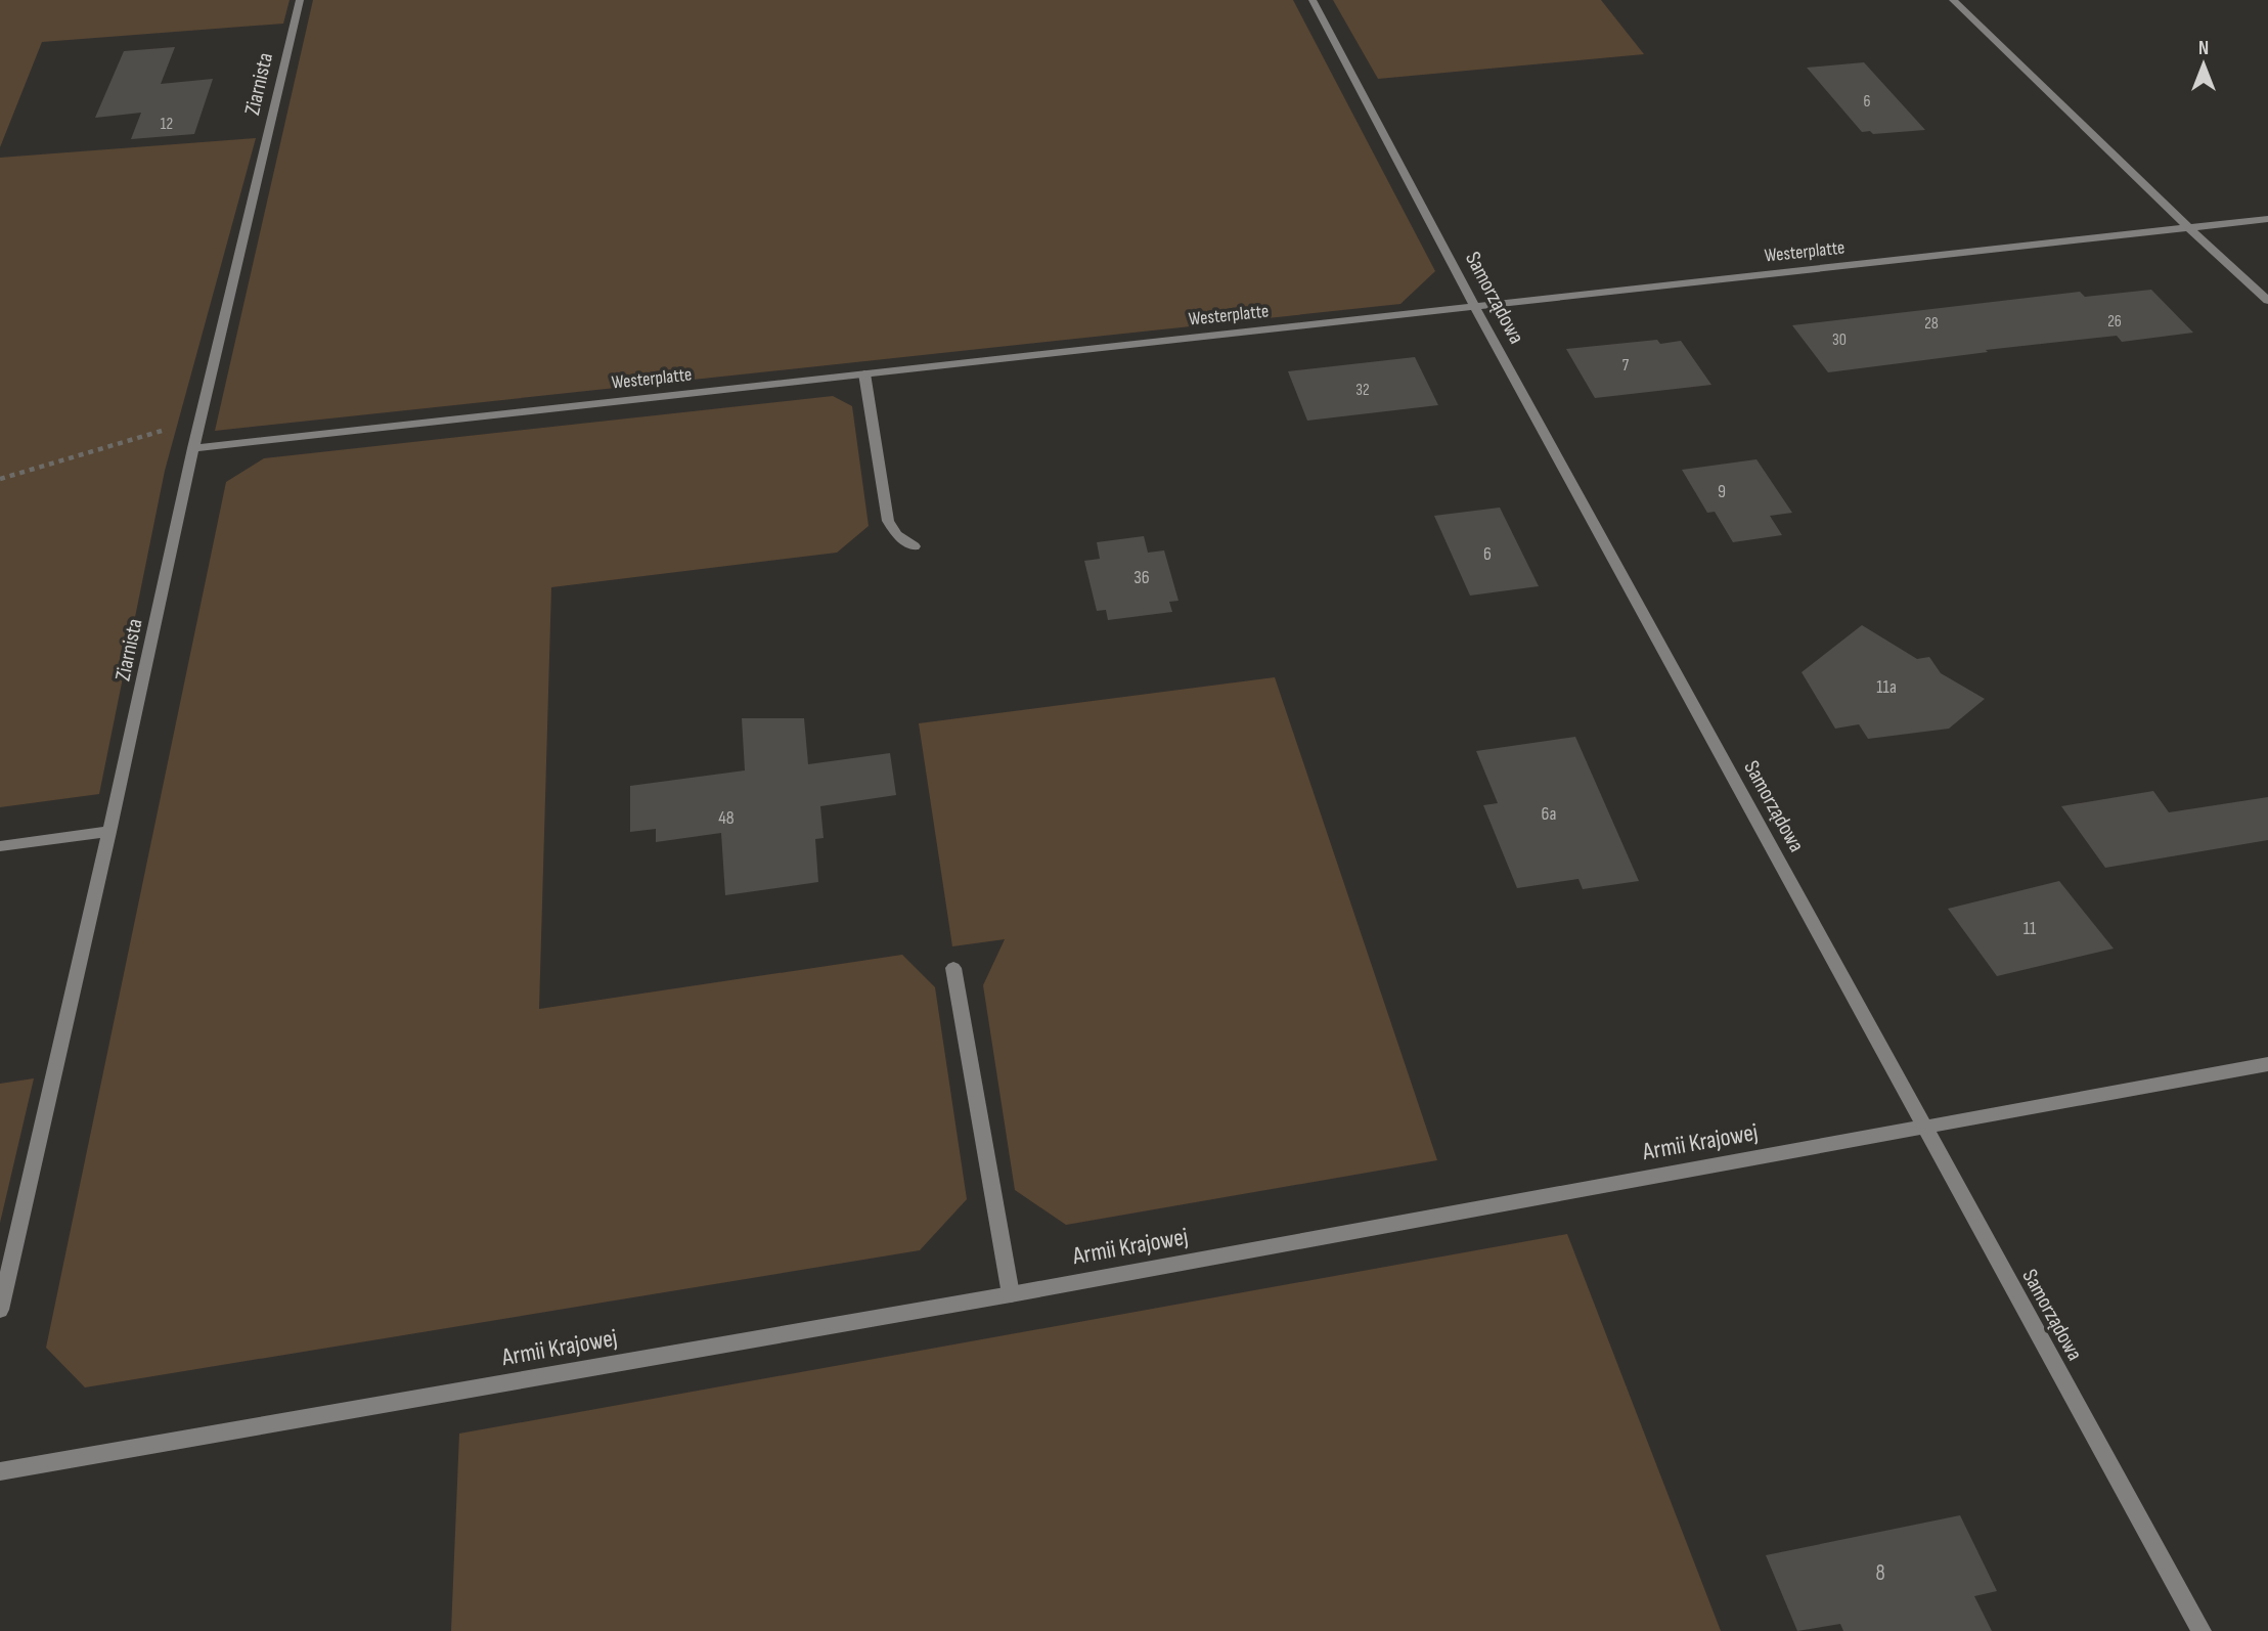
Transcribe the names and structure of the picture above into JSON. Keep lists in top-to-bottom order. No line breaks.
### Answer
{"streets":{"street":["Ziarnista","Westerplatte","Samorządowa","Armii Krajowej"]},"crossings":[["Ziarnista","Westerplatte"],["Westerplatte","Samorządowa"],["Samorządowa","Armii Krajowej"]],"house_numbers":["6","12","26","28","30","7","32","9","6","36","11a","6a","48","11","8"],"north":"top"}
